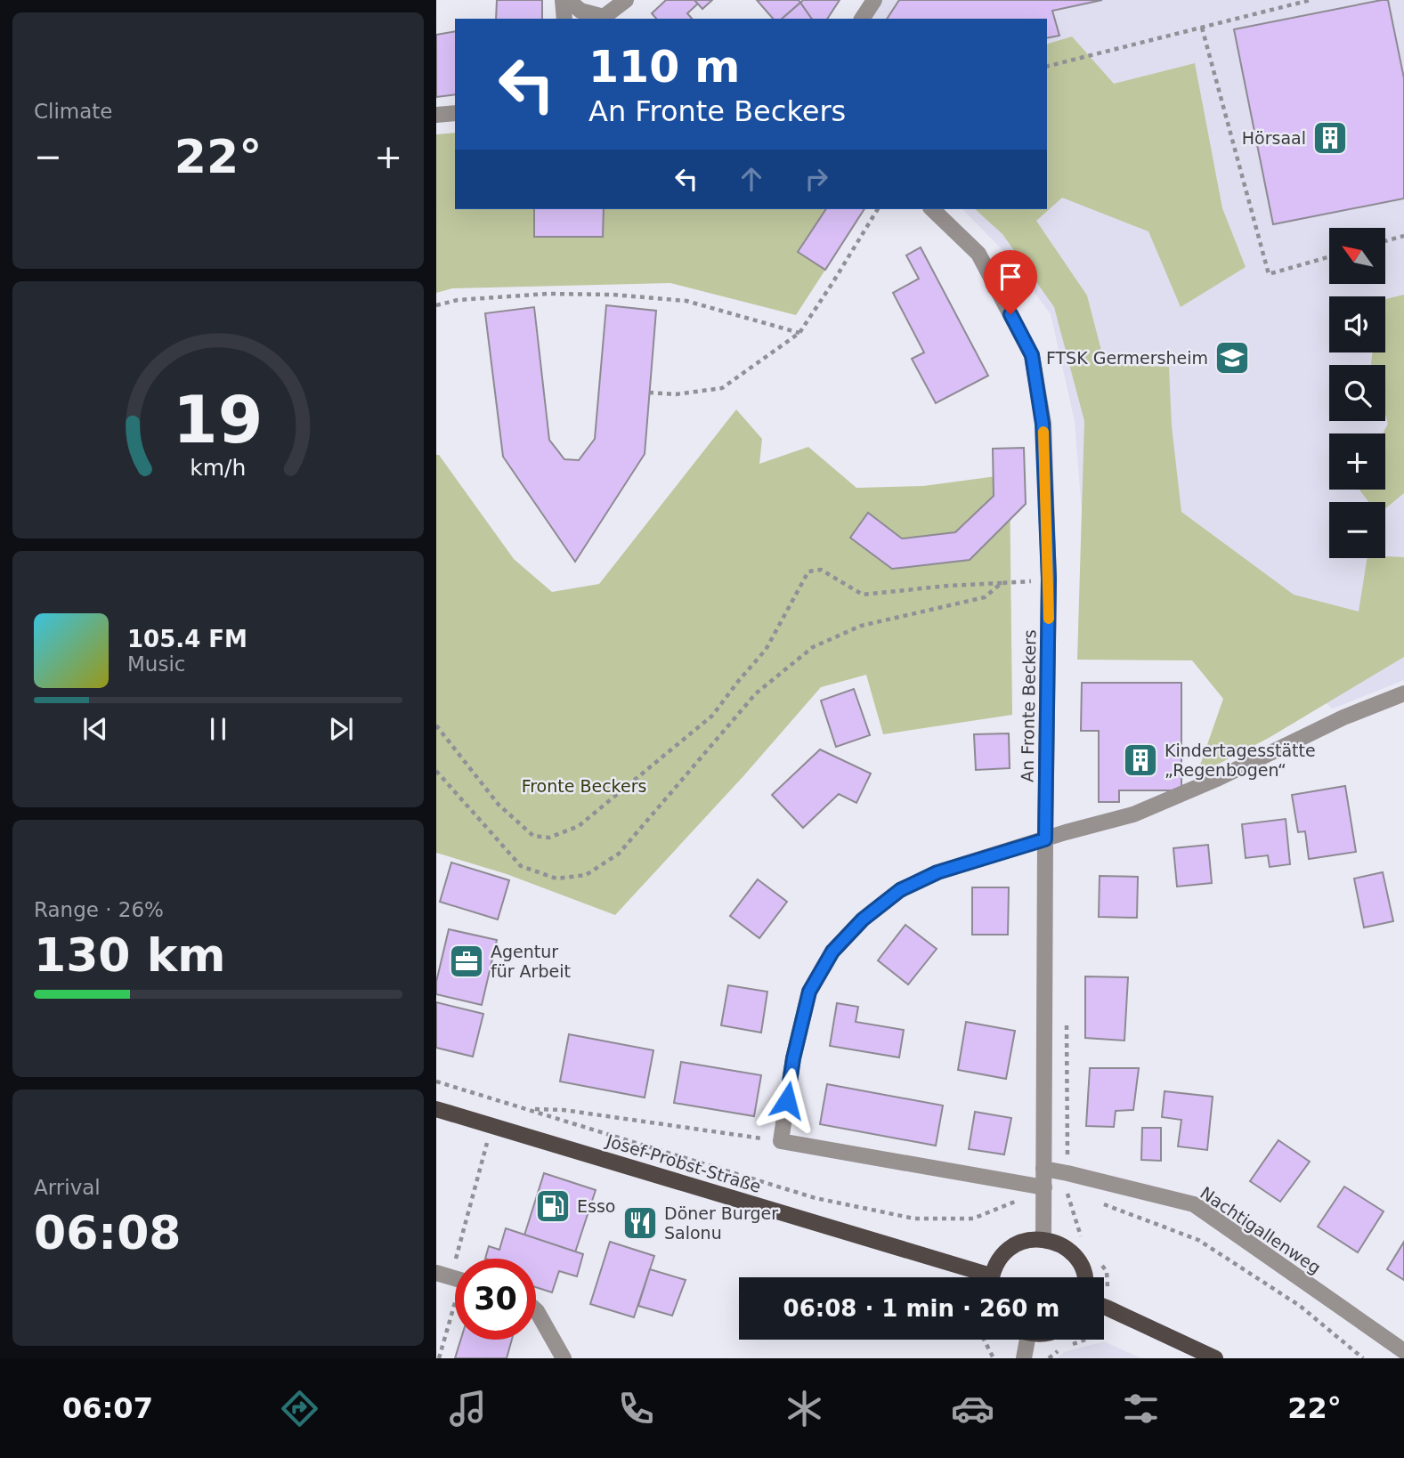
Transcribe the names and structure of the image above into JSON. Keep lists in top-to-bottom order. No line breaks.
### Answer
{"streets":{"main road":["Josef-Probst-Straße"],"street":["An Fronte Beckers","Nachtigallenweg"]},"crossings":[["An Fronte Beckers","Nachtigallenweg"]],"parks":["Fronte Beckers"],"places":{"building":["Hörsaal","Kindertagesstätte „Regenbogen“"],"school or university":["FTSK Germersheim"],"office":["Agentur für Arbeit"],"fuel station":["Esso"],"restaurant":["Döner Burger Salonu"]},"north":"top left","page":{"tile":["Climate",["Range · 26%","130 km"],["Arrival","06:08"]],"turn":["110 m","An Fronte Beckers"],"heat":["−","22°","+"],"map_buttons":["+","−"],"song":["105.4 FM","Music"],"limit":"30","trip":"06:08 · 1 min · 260 m","tabs":["06:07","22°"],"gauge":["19","km/h"]}}
